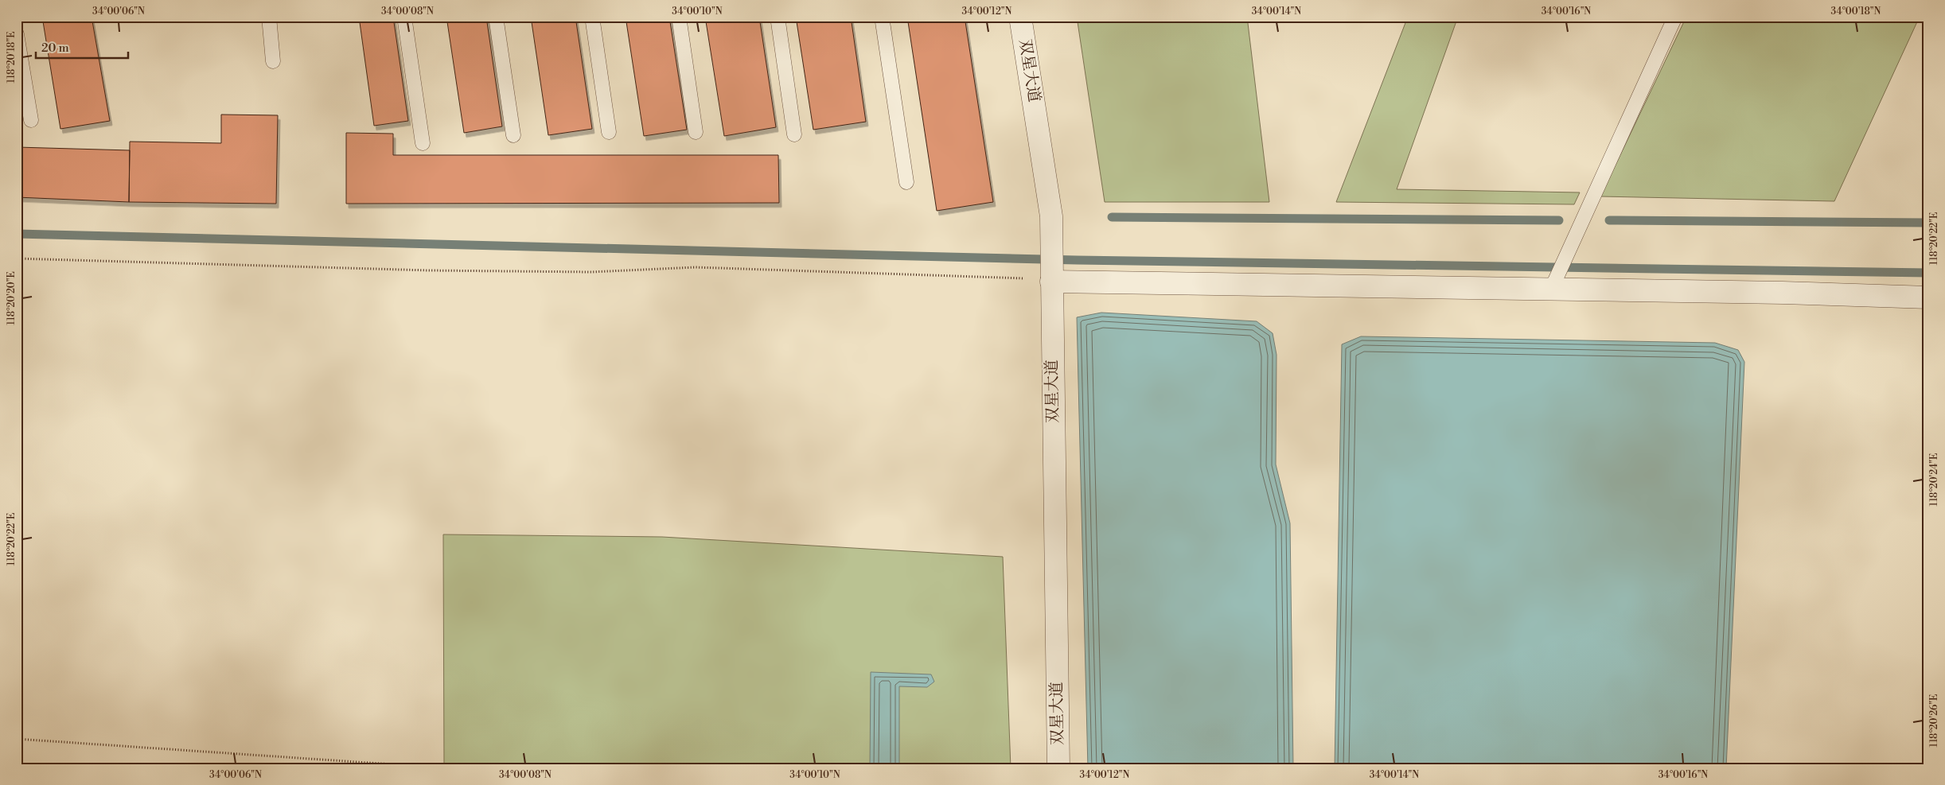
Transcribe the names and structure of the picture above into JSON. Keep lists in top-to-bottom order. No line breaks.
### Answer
{"streets":{"street":["双星大道"]},"scale_bar":"20 m","coordinates":["34°00'06\"N","34°00'08\"N","34°00'10\"N","34°00'12\"N","34°00'14\"N","34°00'16\"N","34°00'18\"N","118°20'18\"E","118°20'22\"E","118°20'20\"E","118°20'24\"E","118°20'26\"E"]}
